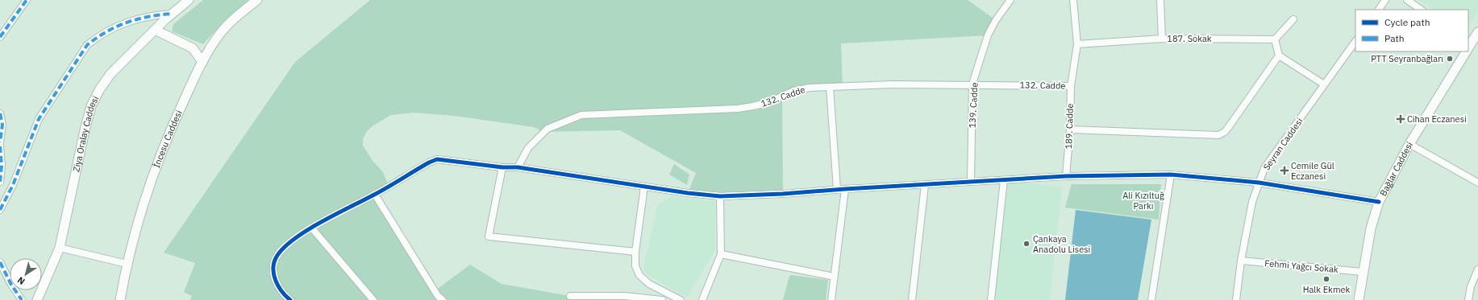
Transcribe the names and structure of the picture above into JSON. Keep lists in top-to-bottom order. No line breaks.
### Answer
{"streets":{"main road":["Ziya Oralay Caddesi","İncesu Caddesi","Bağlar Caddesi"],"street":["187. Sokak","132. Cadde","139. Cadde","189. Cadde","Seyran Caddesi","Fehmi Yağcı Sokak"]},"crossings":[["187. Sokak","189. Cadde"],["132. Cadde","139. Cadde"],["132. Cadde","189. Cadde"],["Seyran Caddesi","Fehmi Yağcı Sokak"],["Bağlar Caddesi","Fehmi Yağcı Sokak"]],"parks":["Ali Kızıltuğ Parkı"],"places":{"other":["PTT Seyranbağları","Çankaya Anadolu Lisesi","Halk Ekmek"],"health":["Cihan Eczanesi","Cemile Gül Eczanesi"]},"legend":["Cycle path","Path"],"north":"bottom left"}
